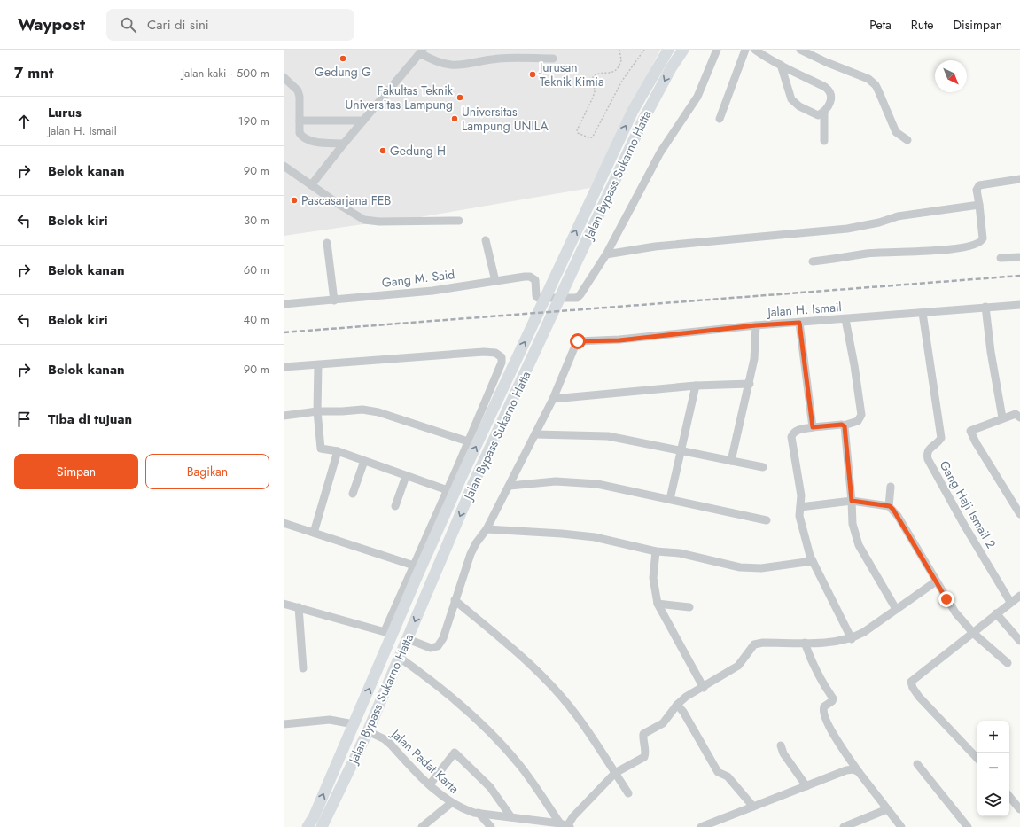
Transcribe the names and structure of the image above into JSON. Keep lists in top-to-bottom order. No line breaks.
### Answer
{"streets":{"highway":["Jalan Bypass Sukarno Hatta"],"street":["Gang M. Said","Jalan H. Ismail","Gang Haji Ismail 2","Jalan Padat Karta"]},"crossings":[["Jalan Bypass Sukarno Hatta","Jalan Padat Karta"],["Jalan H. Ismail","Gang Haji Ismail 2"]],"places":["Gedung G","Jurusan Teknik Kimia","Fakultas Teknik Universitas Lampung","Universitas Lampung UNILA","Gedung H","Pascasarjana FEB"],"north":"bottom right","page":{"header":"Waypost","search":"Cari di sini","nav":["Peta","Rute","Disimpan"],"heading":["7 mnt","Jalan kaki · 500 m"],"list":[["Lurus","Jalan H. Ismail","190 m"],["Belok kanan","90 m"],["Belok kiri","30 m"],["Belok kanan","60 m"],["Belok kiri","40 m"],["Belok kanan","90 m"],"Tiba di tujuan"],"buttons":["Simpan","Bagikan"],"map_buttons":["+","−"]}}
